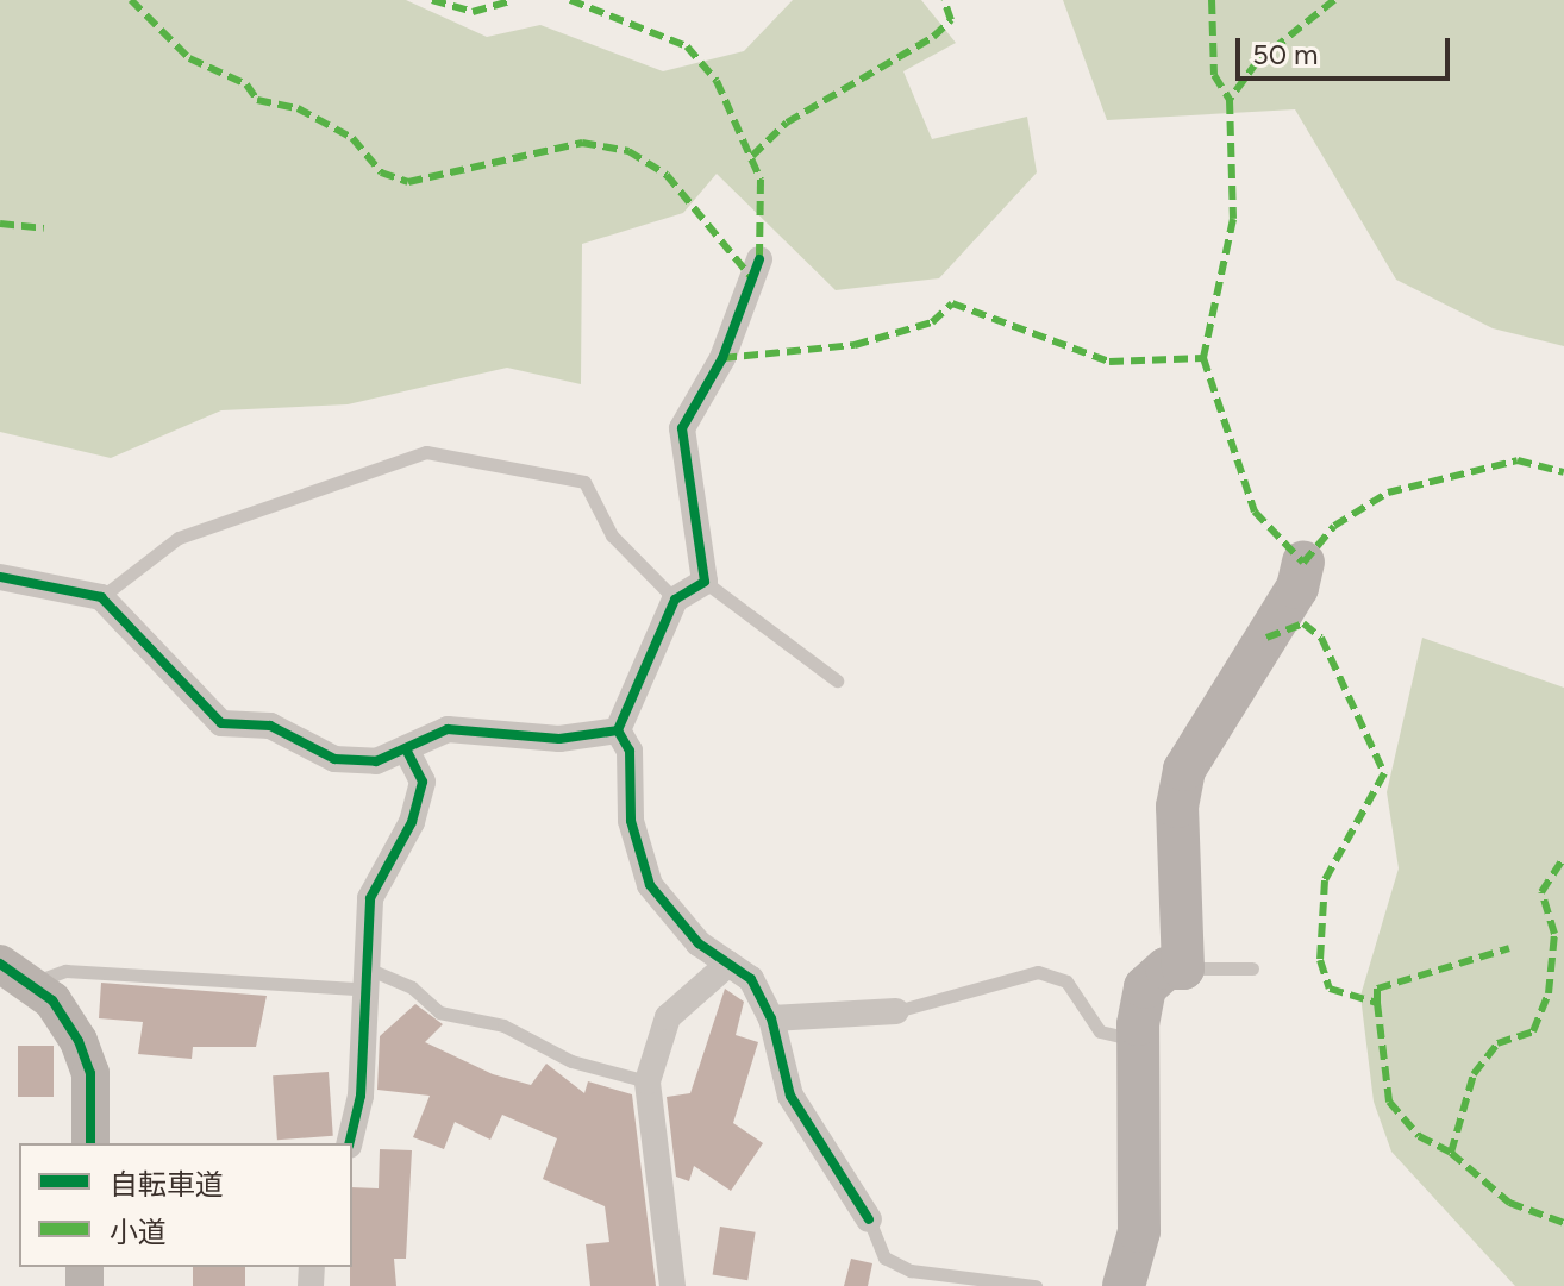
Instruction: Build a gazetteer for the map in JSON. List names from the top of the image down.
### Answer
{
  "legend": ["自転車道", "小道"],
  "scale_bar": "50 m"
}
